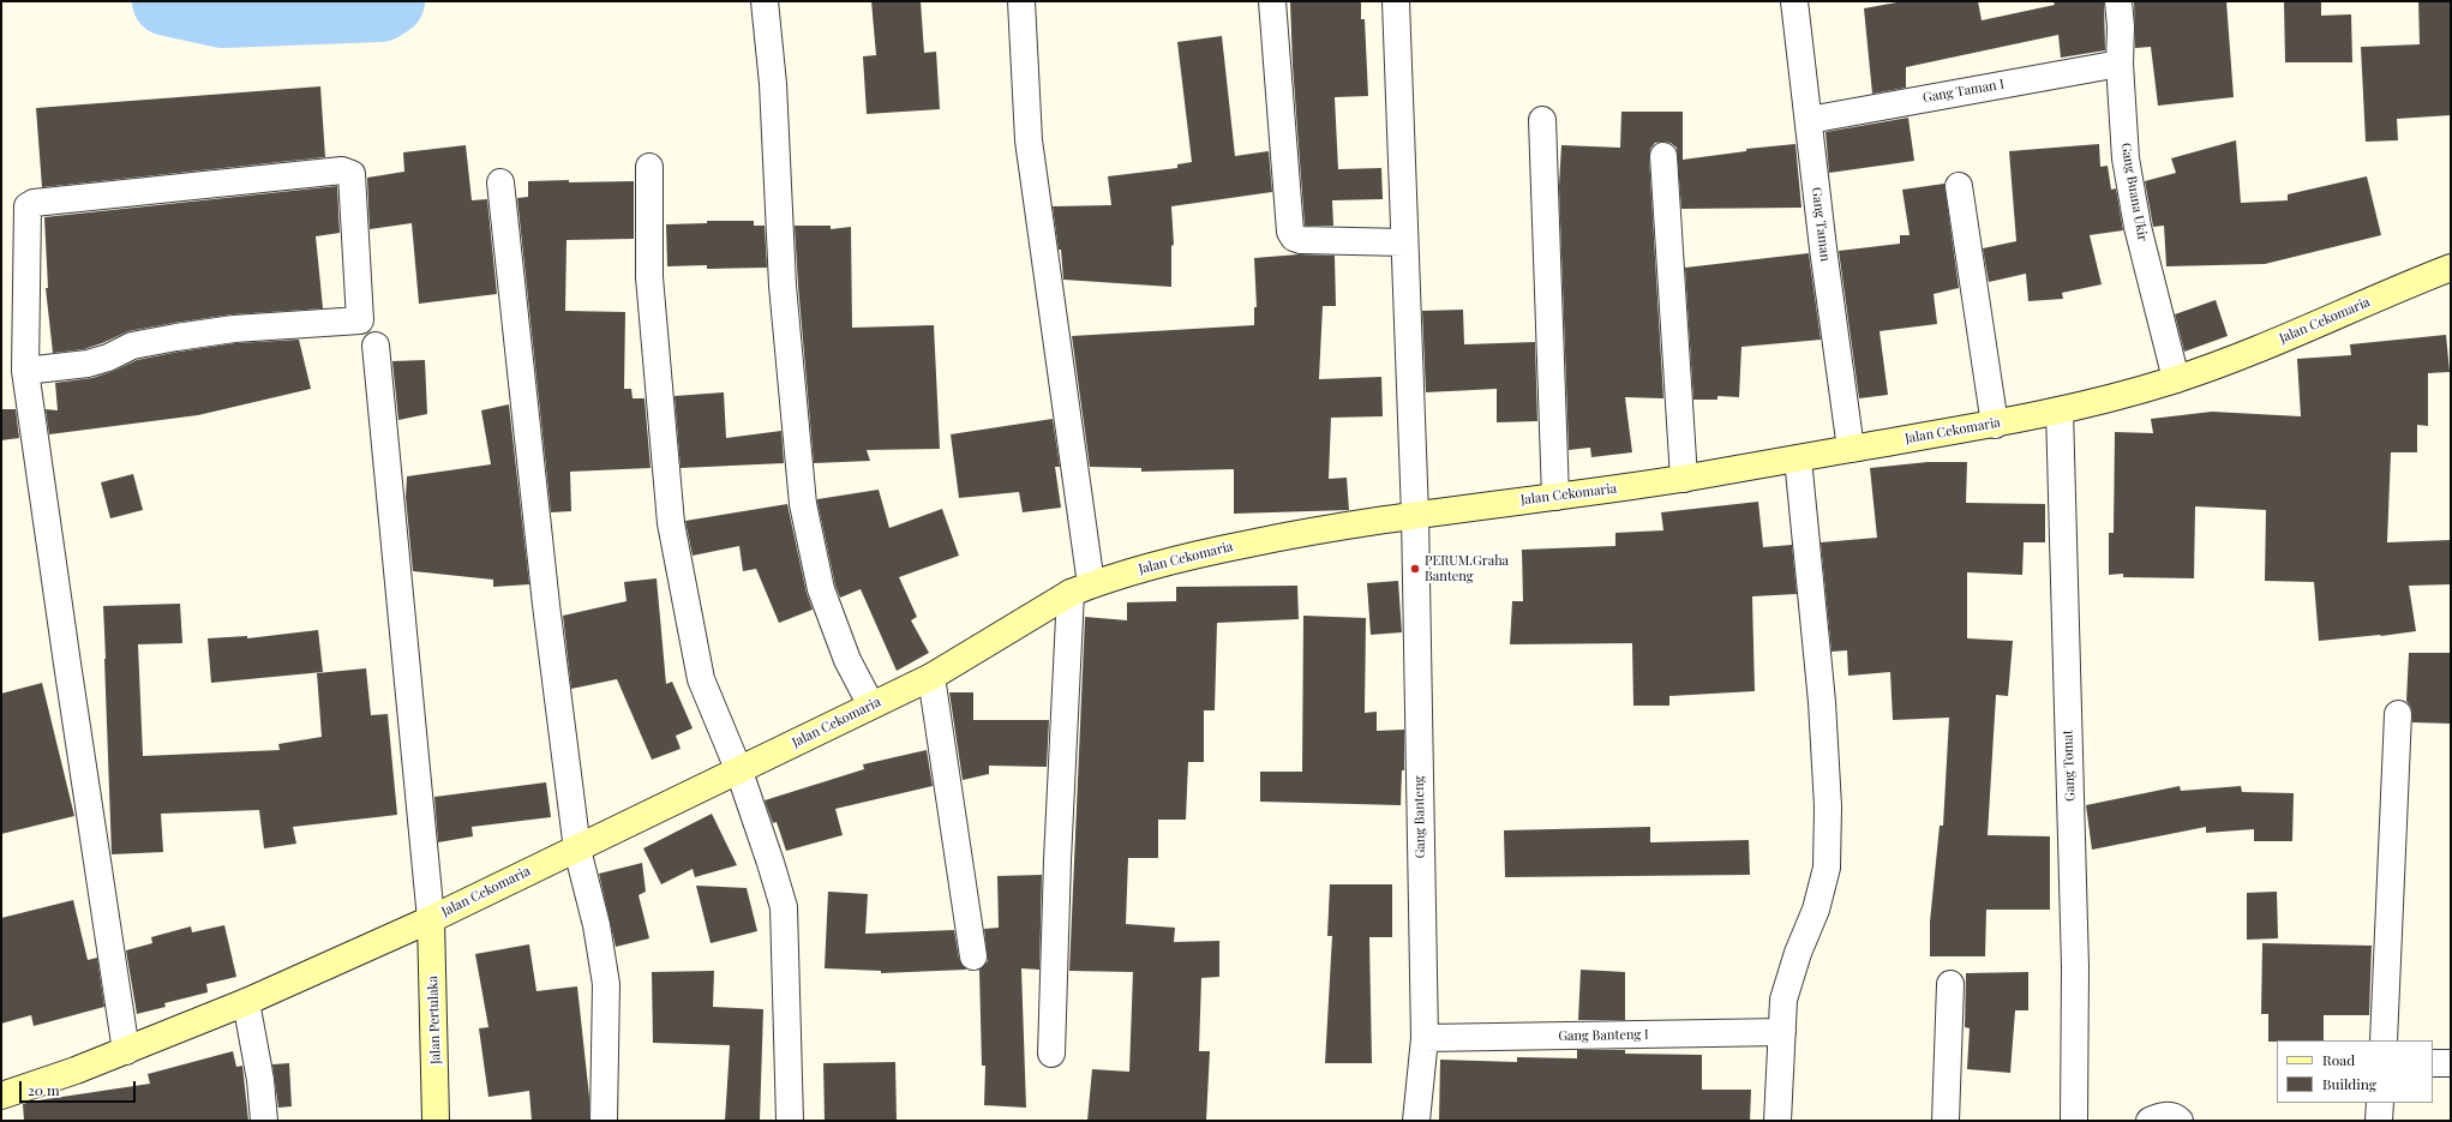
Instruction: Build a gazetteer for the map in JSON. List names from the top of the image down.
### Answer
{
  "streets": {
    "street": [
      "Gang Taman I",
      "Gang Buana Ukir",
      "Gang Taman",
      "Jalan Cekomaria",
      "Gang Tomat",
      "Gang Banteng",
      "Jalan Pertulaka",
      "Gang Banteng I"
    ]
  },
  "crossings": [
    ["Gang Taman I", "Gang Buana Ukir"],
    ["Gang Taman I", "Gang Taman"],
    ["Gang Buana Ukir", "Jalan Cekomaria"],
    ["Gang Taman", "Jalan Cekomaria"],
    ["Jalan Cekomaria", "Gang Tomat"],
    ["Jalan Cekomaria", "Gang Banteng"],
    ["Jalan Cekomaria", "Jalan Pertulaka"],
    ["Gang Banteng", "Gang Banteng I"]
  ],
  "places": ["PERUM.Graha Banteng"],
  "legend": ["Road", "Building"],
  "scale_bar": "20 m"
}
